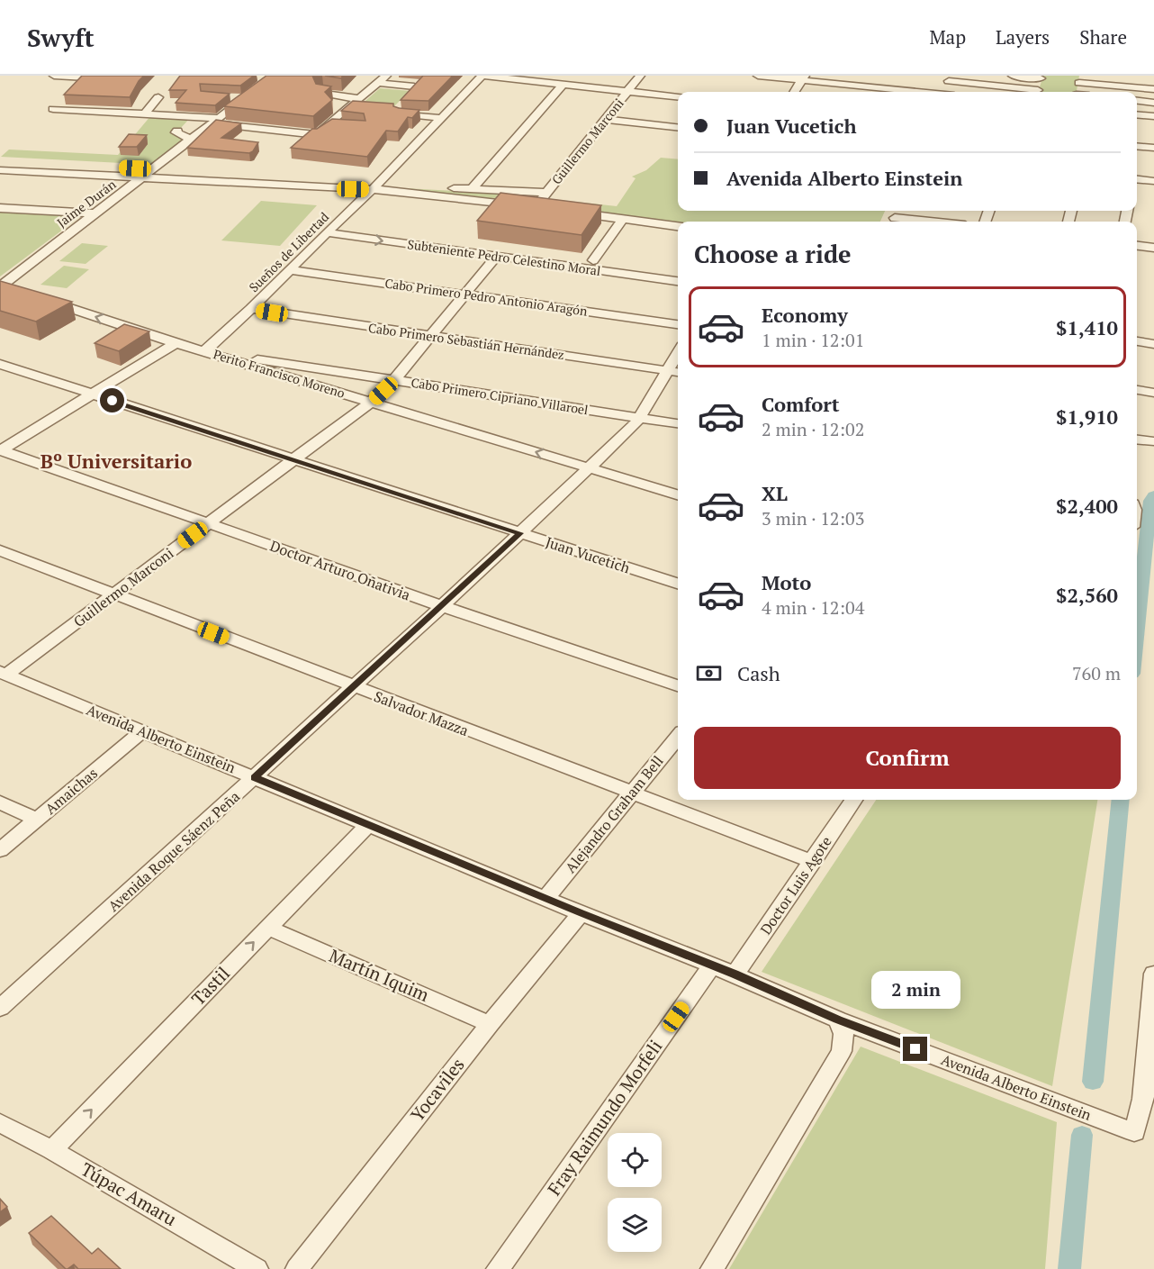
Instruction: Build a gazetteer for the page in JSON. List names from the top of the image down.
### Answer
{
  "streets": {
    "street": [
      "Guillermo Marconi",
      "Jaime Durán",
      "Sueños de Libertad",
      "Subteniente Pedro Celestino Moral",
      "Cabo Primero Pedro Antonio Aragón",
      "Cabo Primero Sebastián Hernández",
      "Perito Francisco Moreno",
      "Cabo Primero Cipriano Villaroel",
      "Juan Vucetich",
      "Doctor Arturo Oñativia",
      "Salvador Mazza",
      "Avenida Alberto Einstein",
      "Amaichas",
      "Alejandro Graham Bell",
      "Avenida Roque Sáenz Peña",
      "Doctor Luis Agote",
      "Martín Iquim",
      "Tastil",
      "Yocaviles",
      "Fray Raimundo Morfeli",
      "Túpac Amaru"
    ]
  },
  "crossings": [
    ["Guillermo Marconi", "Sueños de Libertad"],
    ["Guillermo Marconi", "Subteniente Pedro Celestino Moral"],
    ["Guillermo Marconi", "Cabo Primero Pedro Antonio Aragón"],
    ["Guillermo Marconi", "Cabo Primero Sebastián Hernández"],
    ["Guillermo Marconi", "Perito Francisco Moreno"],
    ["Guillermo Marconi", "Cabo Primero Cipriano Villaroel"],
    ["Guillermo Marconi", "Juan Vucetich"],
    ["Guillermo Marconi", "Doctor Arturo Oñativia"],
    ["Guillermo Marconi", "Salvador Mazza"],
    ["Guillermo Marconi", "Avenida Alberto Einstein"],
    ["Sueños de Libertad", "Subteniente Pedro Celestino Moral"],
    ["Sueños de Libertad", "Cabo Primero Pedro Antonio Aragón"],
    ["Sueños de Libertad", "Cabo Primero Sebastián Hernández"],
    ["Sueños de Libertad", "Perito Francisco Moreno"],
    ["Cabo Primero Sebastián Hernández", "Avenida Roque Sáenz Peña"],
    ["Perito Francisco Moreno", "Cabo Primero Cipriano Villaroel"],
    ["Perito Francisco Moreno", "Avenida Roque Sáenz Peña"],
    ["Cabo Primero Cipriano Villaroel", "Avenida Roque Sáenz Peña"],
    ["Juan Vucetich", "Avenida Roque Sáenz Peña"],
    ["Doctor Arturo Oñativia", "Avenida Roque Sáenz Peña"],
    ["Salvador Mazza", "Alejandro Graham Bell"],
    ["Salvador Mazza", "Avenida Roque Sáenz Peña"],
    ["Salvador Mazza", "Doctor Luis Agote"],
    ["Avenida Alberto Einstein", "Amaichas"],
    ["Avenida Alberto Einstein", "Alejandro Graham Bell"],
    ["Avenida Alberto Einstein", "Avenida Roque Sáenz Peña"],
    ["Avenida Alberto Einstein", "Doctor Luis Agote"],
    ["Avenida Alberto Einstein", "Tastil"],
    ["Avenida Alberto Einstein", "Yocaviles"],
    ["Avenida Alberto Einstein", "Fray Raimundo Morfeli"],
    ["Martín Iquim", "Tastil"],
    ["Martín Iquim", "Yocaviles"],
    ["Tastil", "Túpac Amaru"]
  ],
  "one_way": ["Tastil"],
  "districts": ["Bº Universitario"],
  "page": {
    "header": "Swyft",
    "nav": ["Map", "Layers", "Share"],
    "banner": ["Juan Vucetich", "Avenida Alberto Einstein"],
    "heading": "Choose a ride",
    "list": [
      {
        "name": "Economy",
        "note": "1 min · 12:01",
        "value": "$1,410"
      },
      {
        "name": "Comfort",
        "note": "2 min · 12:02",
        "value": "$1,910"
      },
      {
        "name": "XL",
        "note": "3 min · 12:03",
        "value": "$2,400"
      },
      {
        "name": "Moto",
        "note": "4 min · 12:04",
        "value": "$2,560"
      }
    ],
    "pay": ["Cash", "760 m"],
    "buttons": "Confirm",
    "bubble": "2 min"
  }
}
